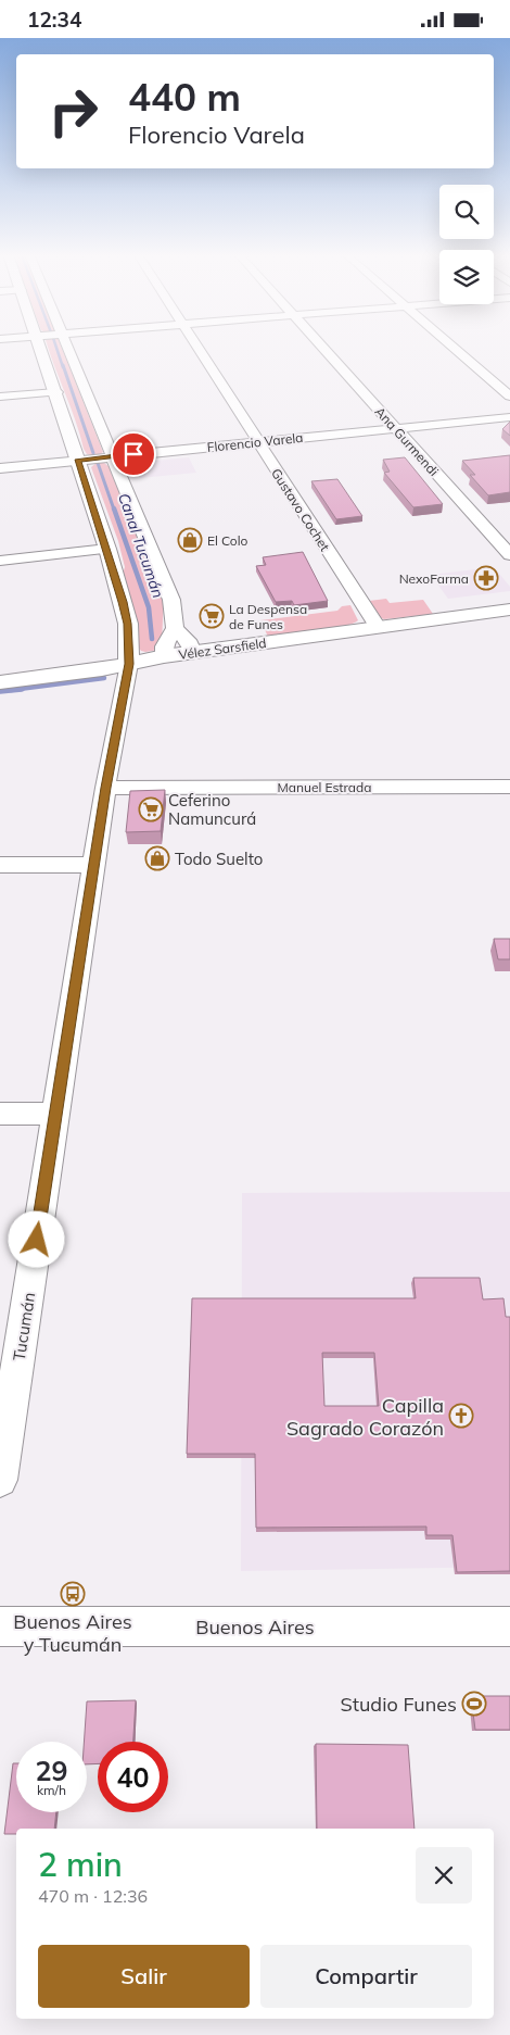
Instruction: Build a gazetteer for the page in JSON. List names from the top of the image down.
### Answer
{
  "streets": {
    "main road": ["Vélez Sarsfield", "Tucumán"],
    "street": [
      "Ana Gurmendi",
      "Florencio Varela",
      "Gustavo Cochet",
      "Manuel Estrada",
      "Buenos Aires"
    ]
  },
  "crossings": [
    ["Ana Gurmendi", "Florencio Varela"],
    ["Florencio Varela", "Gustavo Cochet"],
    ["Florencio Varela", "Tucumán"],
    ["Gustavo Cochet", "Vélez Sarsfield"],
    ["Vélez Sarsfield", "Tucumán"],
    ["Manuel Estrada", "Tucumán"]
  ],
  "water": ["Canal Tucumán"],
  "places": {
    "shop": ["El Colo", "Todo Suelto"],
    "pharmacy": ["NexoFarma"],
    "supermarket": ["La Despensa de Funes", "Ceferino Namuncurá"],
    "church": ["Capilla Sagrado Corazón"],
    "bus stop": ["Buenos Aires y Tucumán"],
    "sports": ["Studio Funes"]
  },
  "page": {
    "status": "12:34",
    "turn": ["440 m", "Florencio Varela"],
    "speed": "29 km/h",
    "limit": "40",
    "heading": ["2 min", "470 m · 12:36"],
    "buttons": ["Salir", "Compartir"]
  }
}
